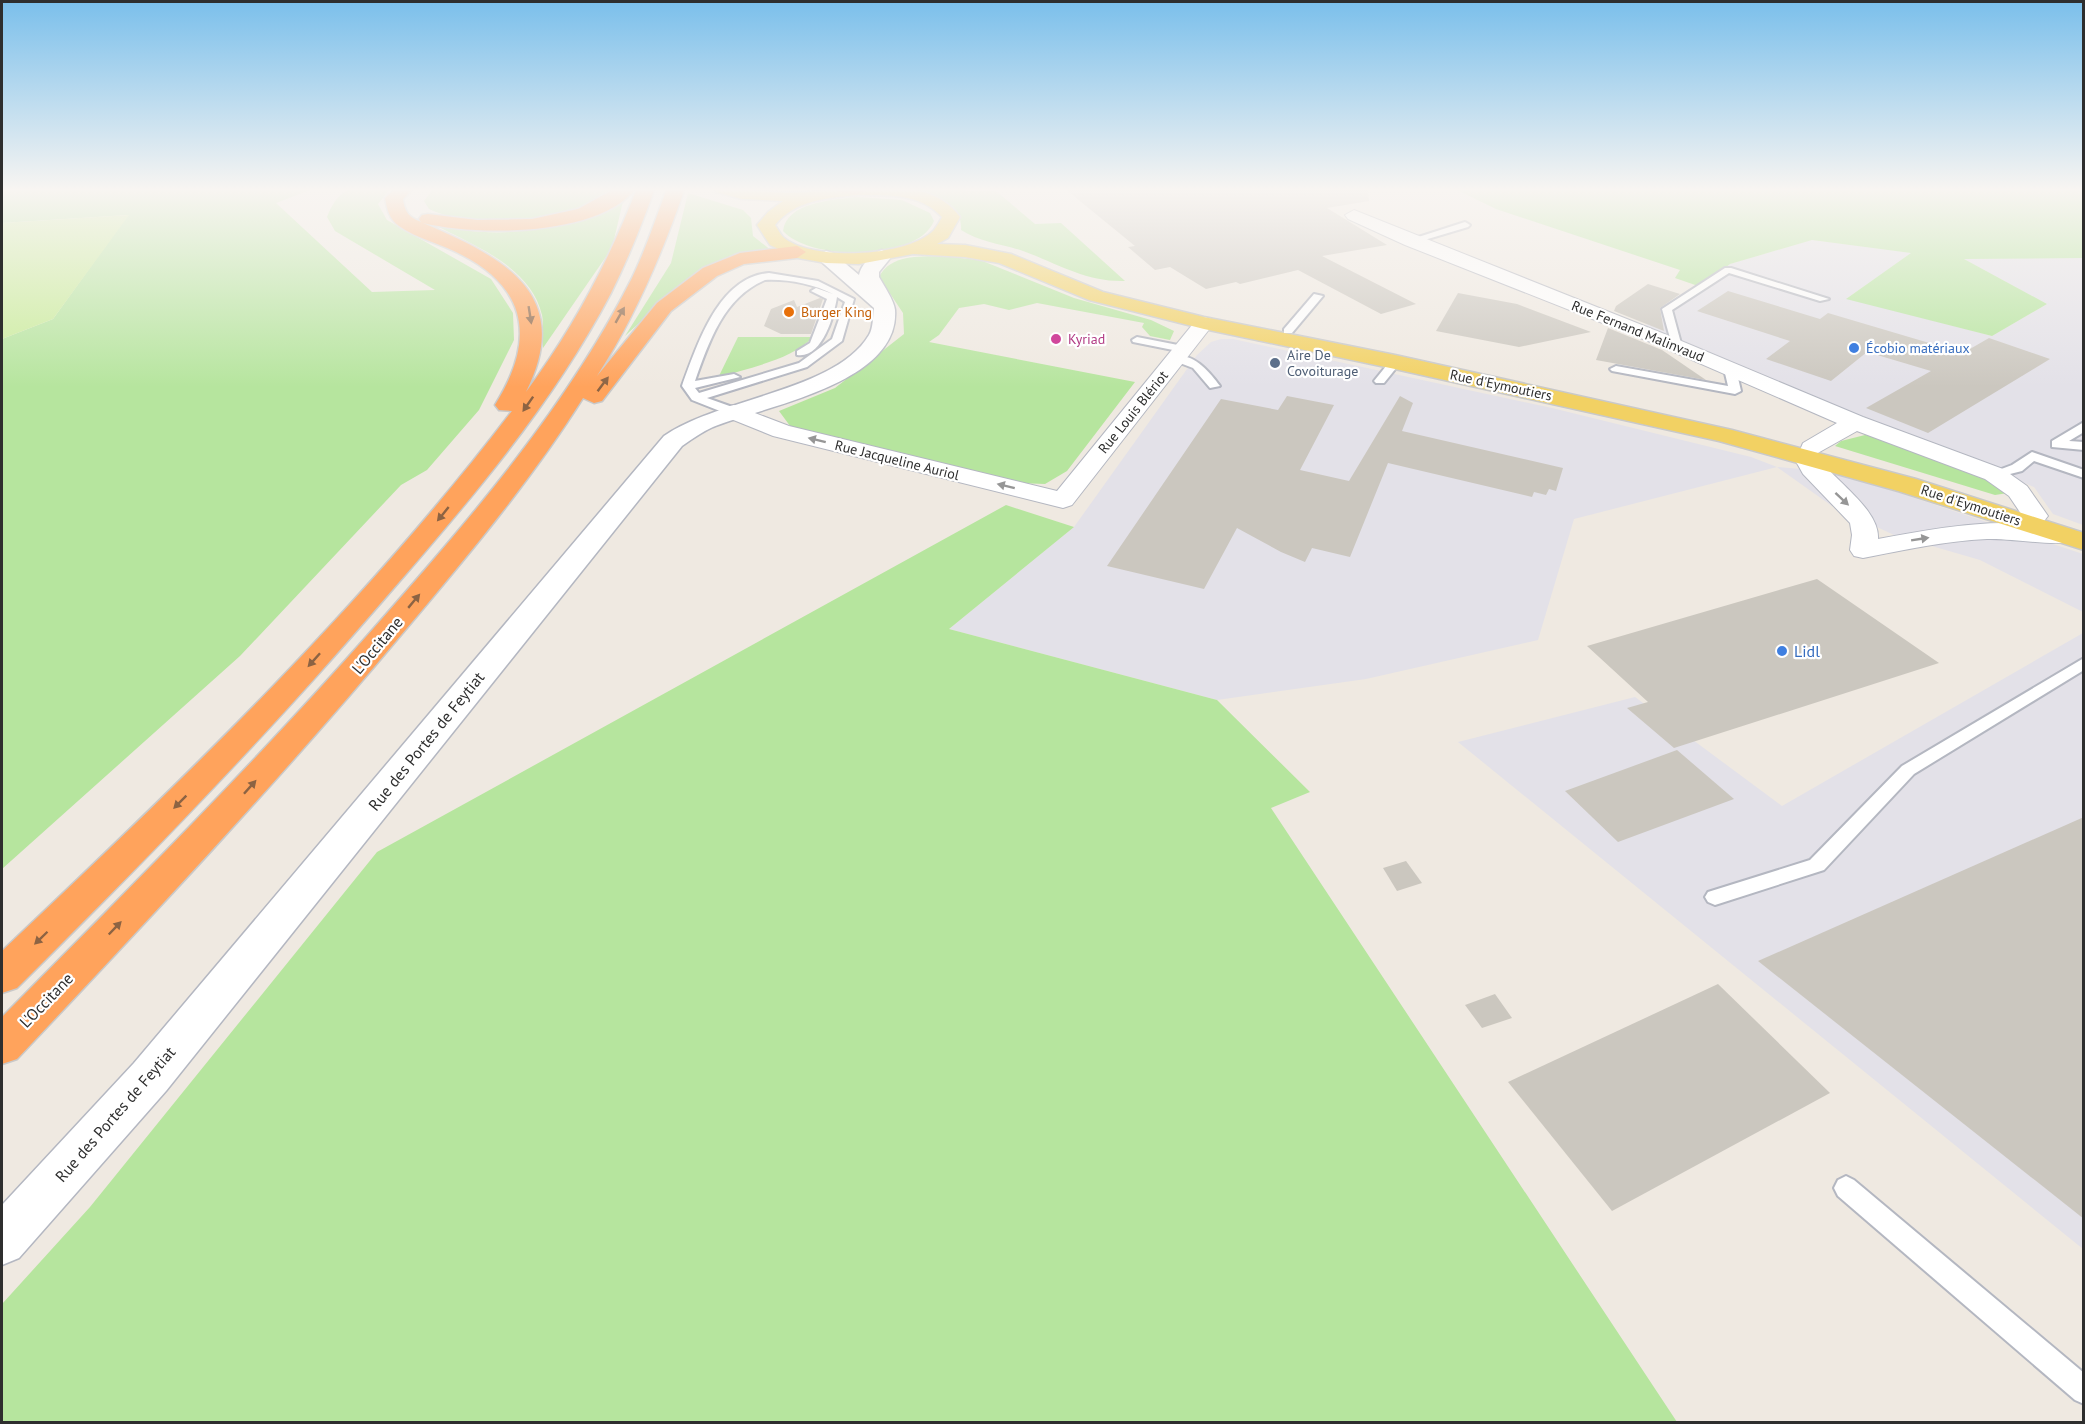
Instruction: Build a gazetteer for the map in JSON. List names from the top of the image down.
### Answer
{
  "streets": {
    "highway": ["L'Occitane"],
    "main road": ["Rue d'Eymoutiers"],
    "street": [
      "Rue Fernand Malinvaud",
      "Rue Louis Blériot",
      "Rue Jacqueline Auriol",
      "Rue des Portes de Feytiat"
    ]
  },
  "crossings": [
    ["Rue d'Eymoutiers", "Rue Louis Blériot"],
    ["Rue Louis Blériot", "Rue Jacqueline Auriol"],
    ["Rue Jacqueline Auriol", "Rue des Portes de Feytiat"]
  ],
  "one_way": ["Rue Jacqueline Auriol"],
  "places": [
    "Burger King",
    "Kyriad",
    "Écobio matériaux",
    "Aire De Covoiturage",
    "Lidl"
  ]
}
